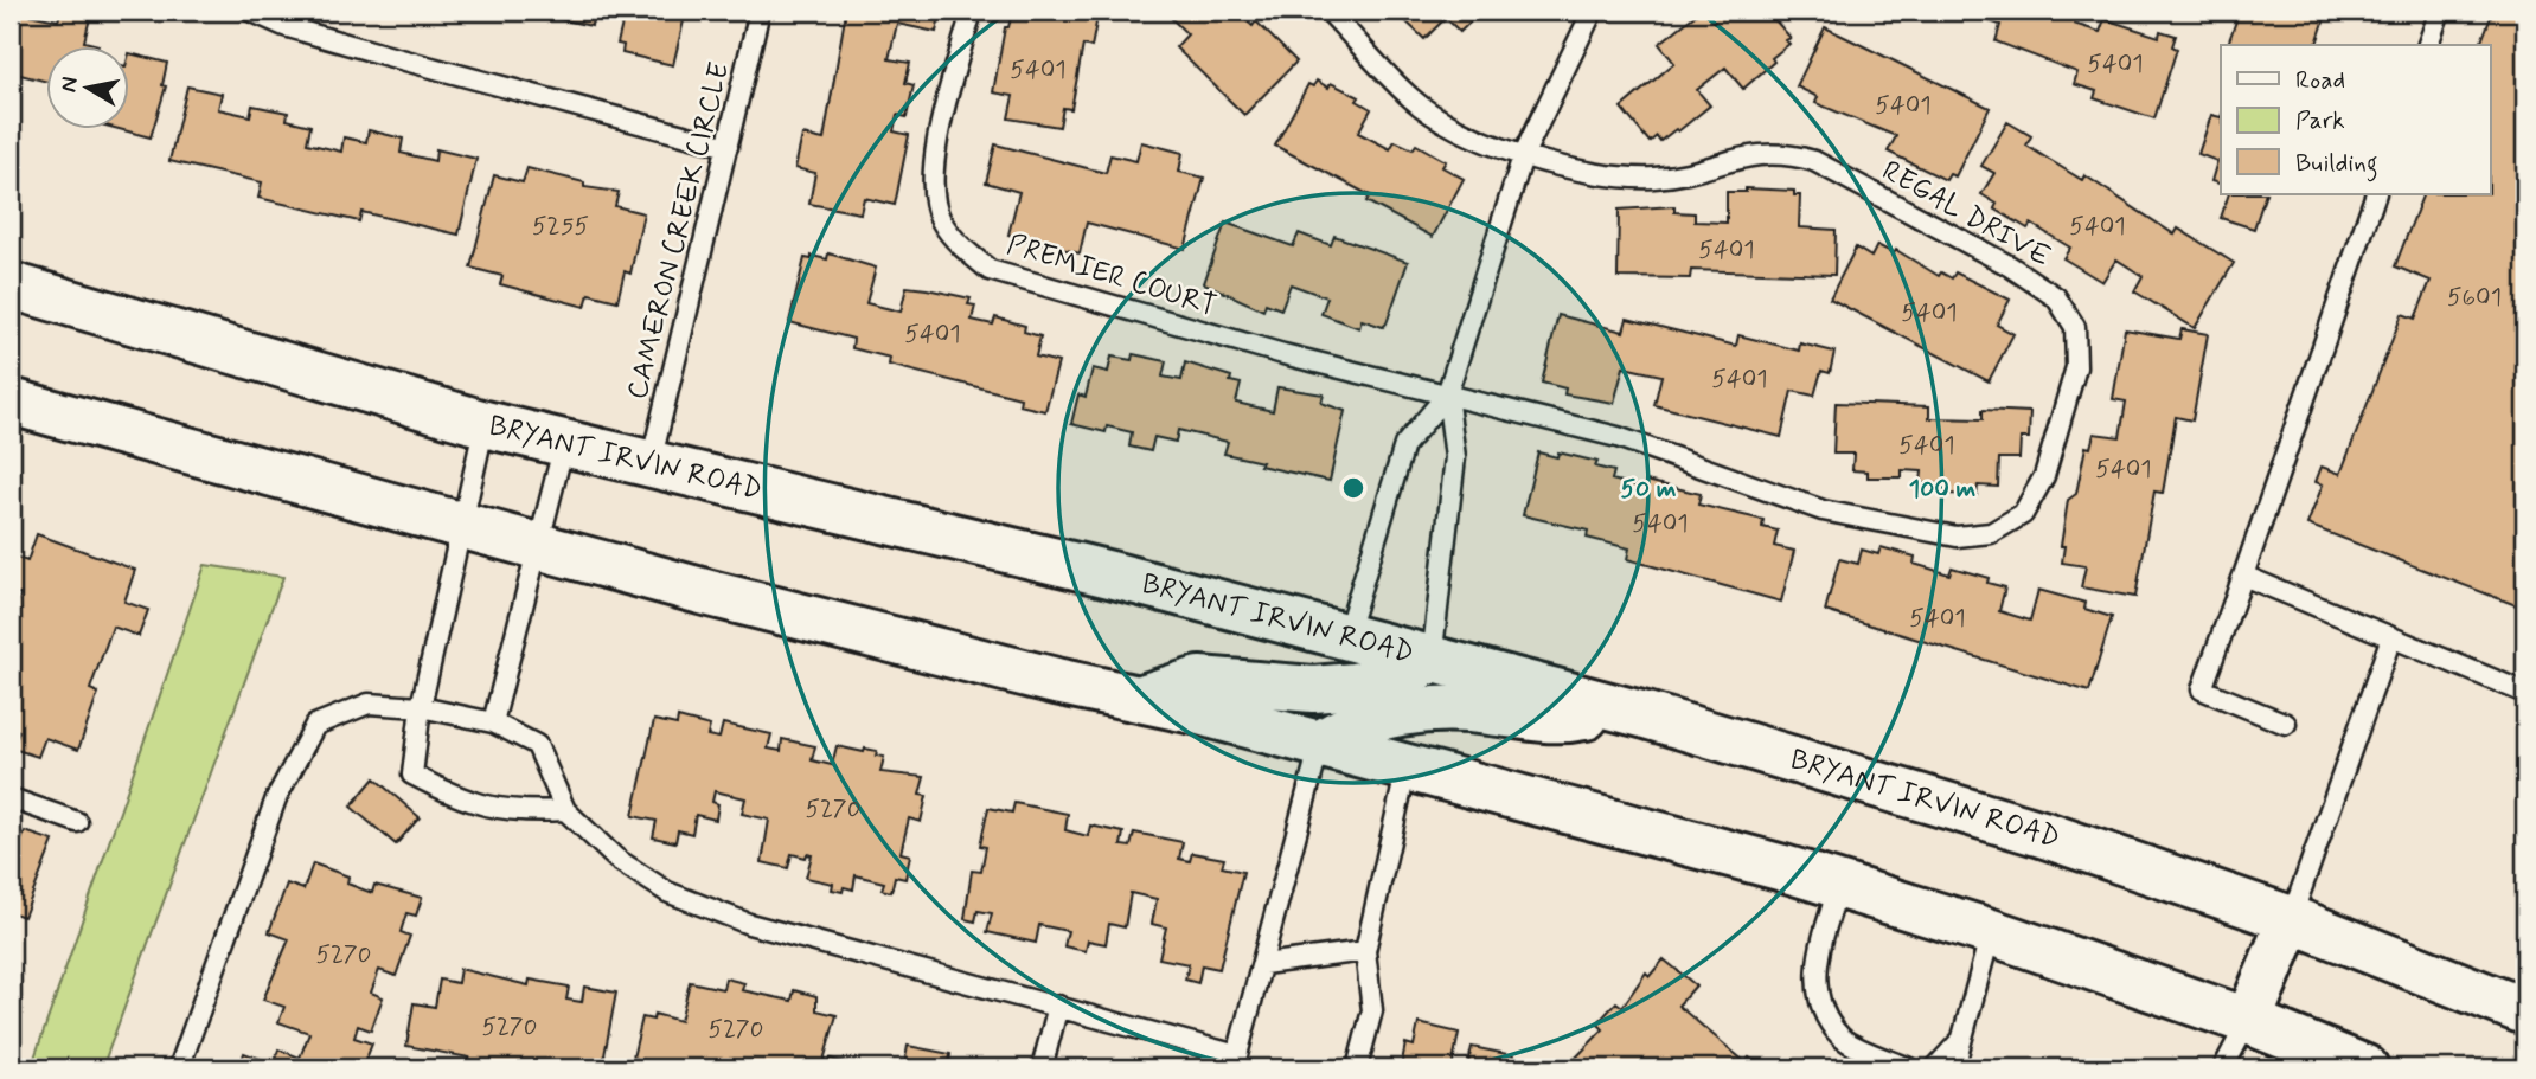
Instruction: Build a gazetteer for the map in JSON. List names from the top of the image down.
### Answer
{
  "streets": {
    "main road": ["BRYANT IRVIN ROAD"],
    "lane": ["REGAL DRIVE", "CAMERON CREEK CIRCLE", "PREMIER COURT"]
  },
  "crossings": [
    ["REGAL DRIVE", "PREMIER COURT"],
    ["CAMERON CREEK CIRCLE", "BRYANT IRVIN ROAD"]
  ],
  "house_numbers": [
    "5401",
    "5401",
    "5401",
    "5255",
    "5401",
    "5401",
    "5601",
    "5401",
    "5401",
    "5401",
    "5401",
    "5401",
    "5401",
    "5401",
    "5270",
    "5270",
    "5270",
    "5270"
  ],
  "legend": ["Road", "Park", "Building"],
  "north": "left",
  "rings": ["50 m", "100 m"]
}
